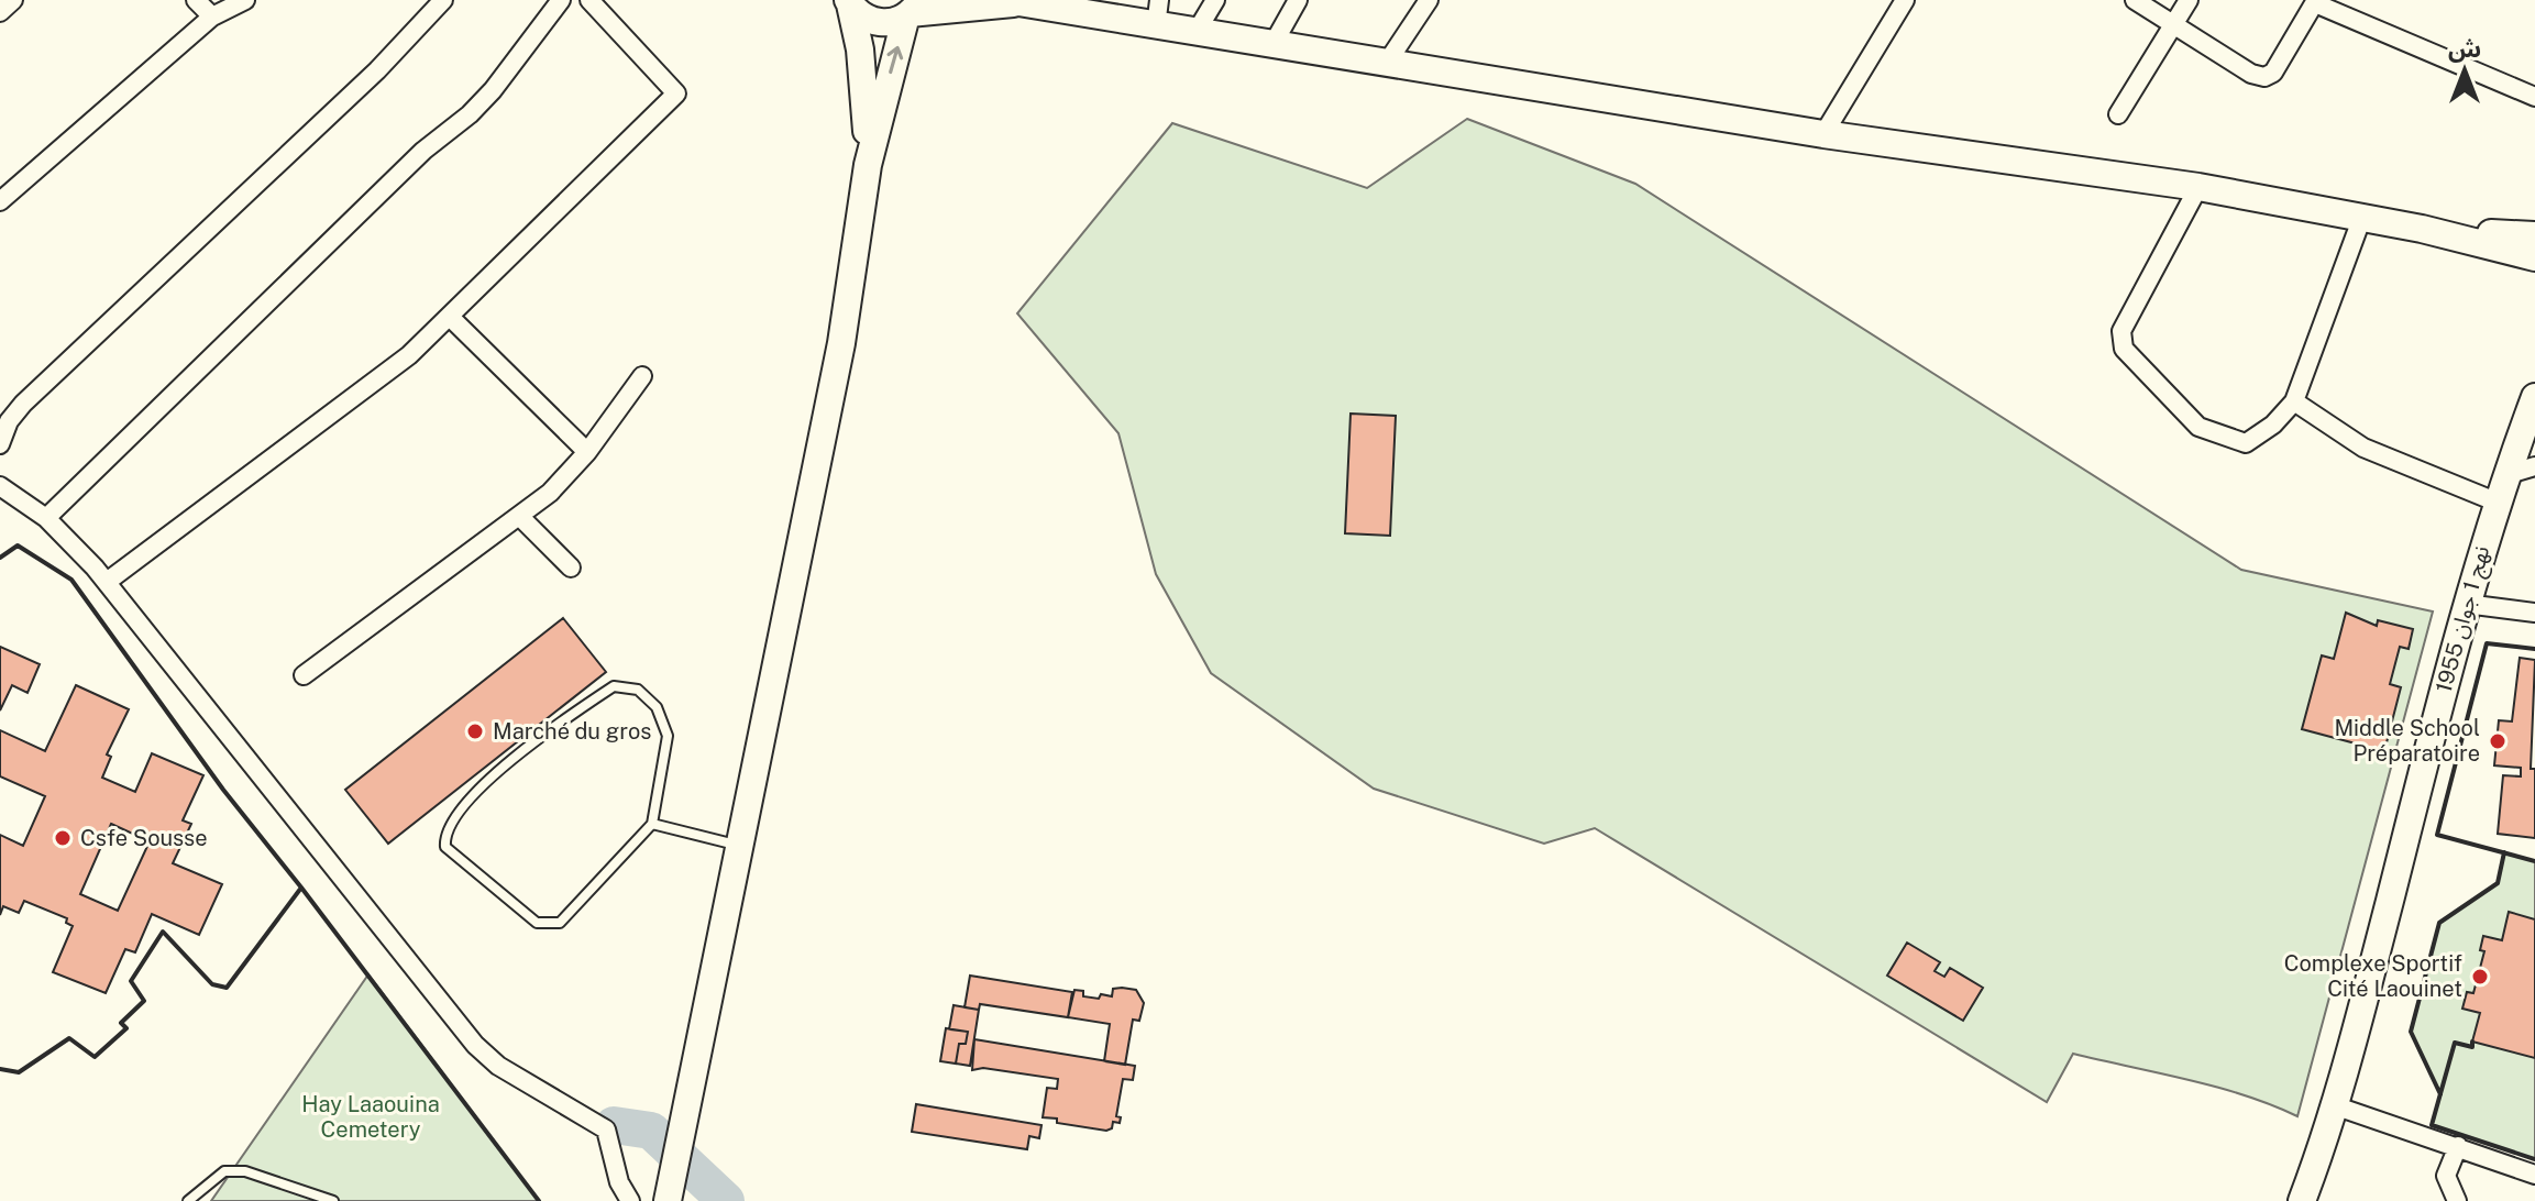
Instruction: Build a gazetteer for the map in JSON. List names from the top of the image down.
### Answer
{
  "streets": {
    "main road": ["نهج 1 جوان 1955"]
  },
  "parks": ["Hay Laaouina Cemetery"],
  "places": [
    "Marché du gros",
    "Middle School Préparatoire",
    "Csfe Sousse",
    "Complexe Sportif Cité Laouinet"
  ],
  "north": "top"
}
